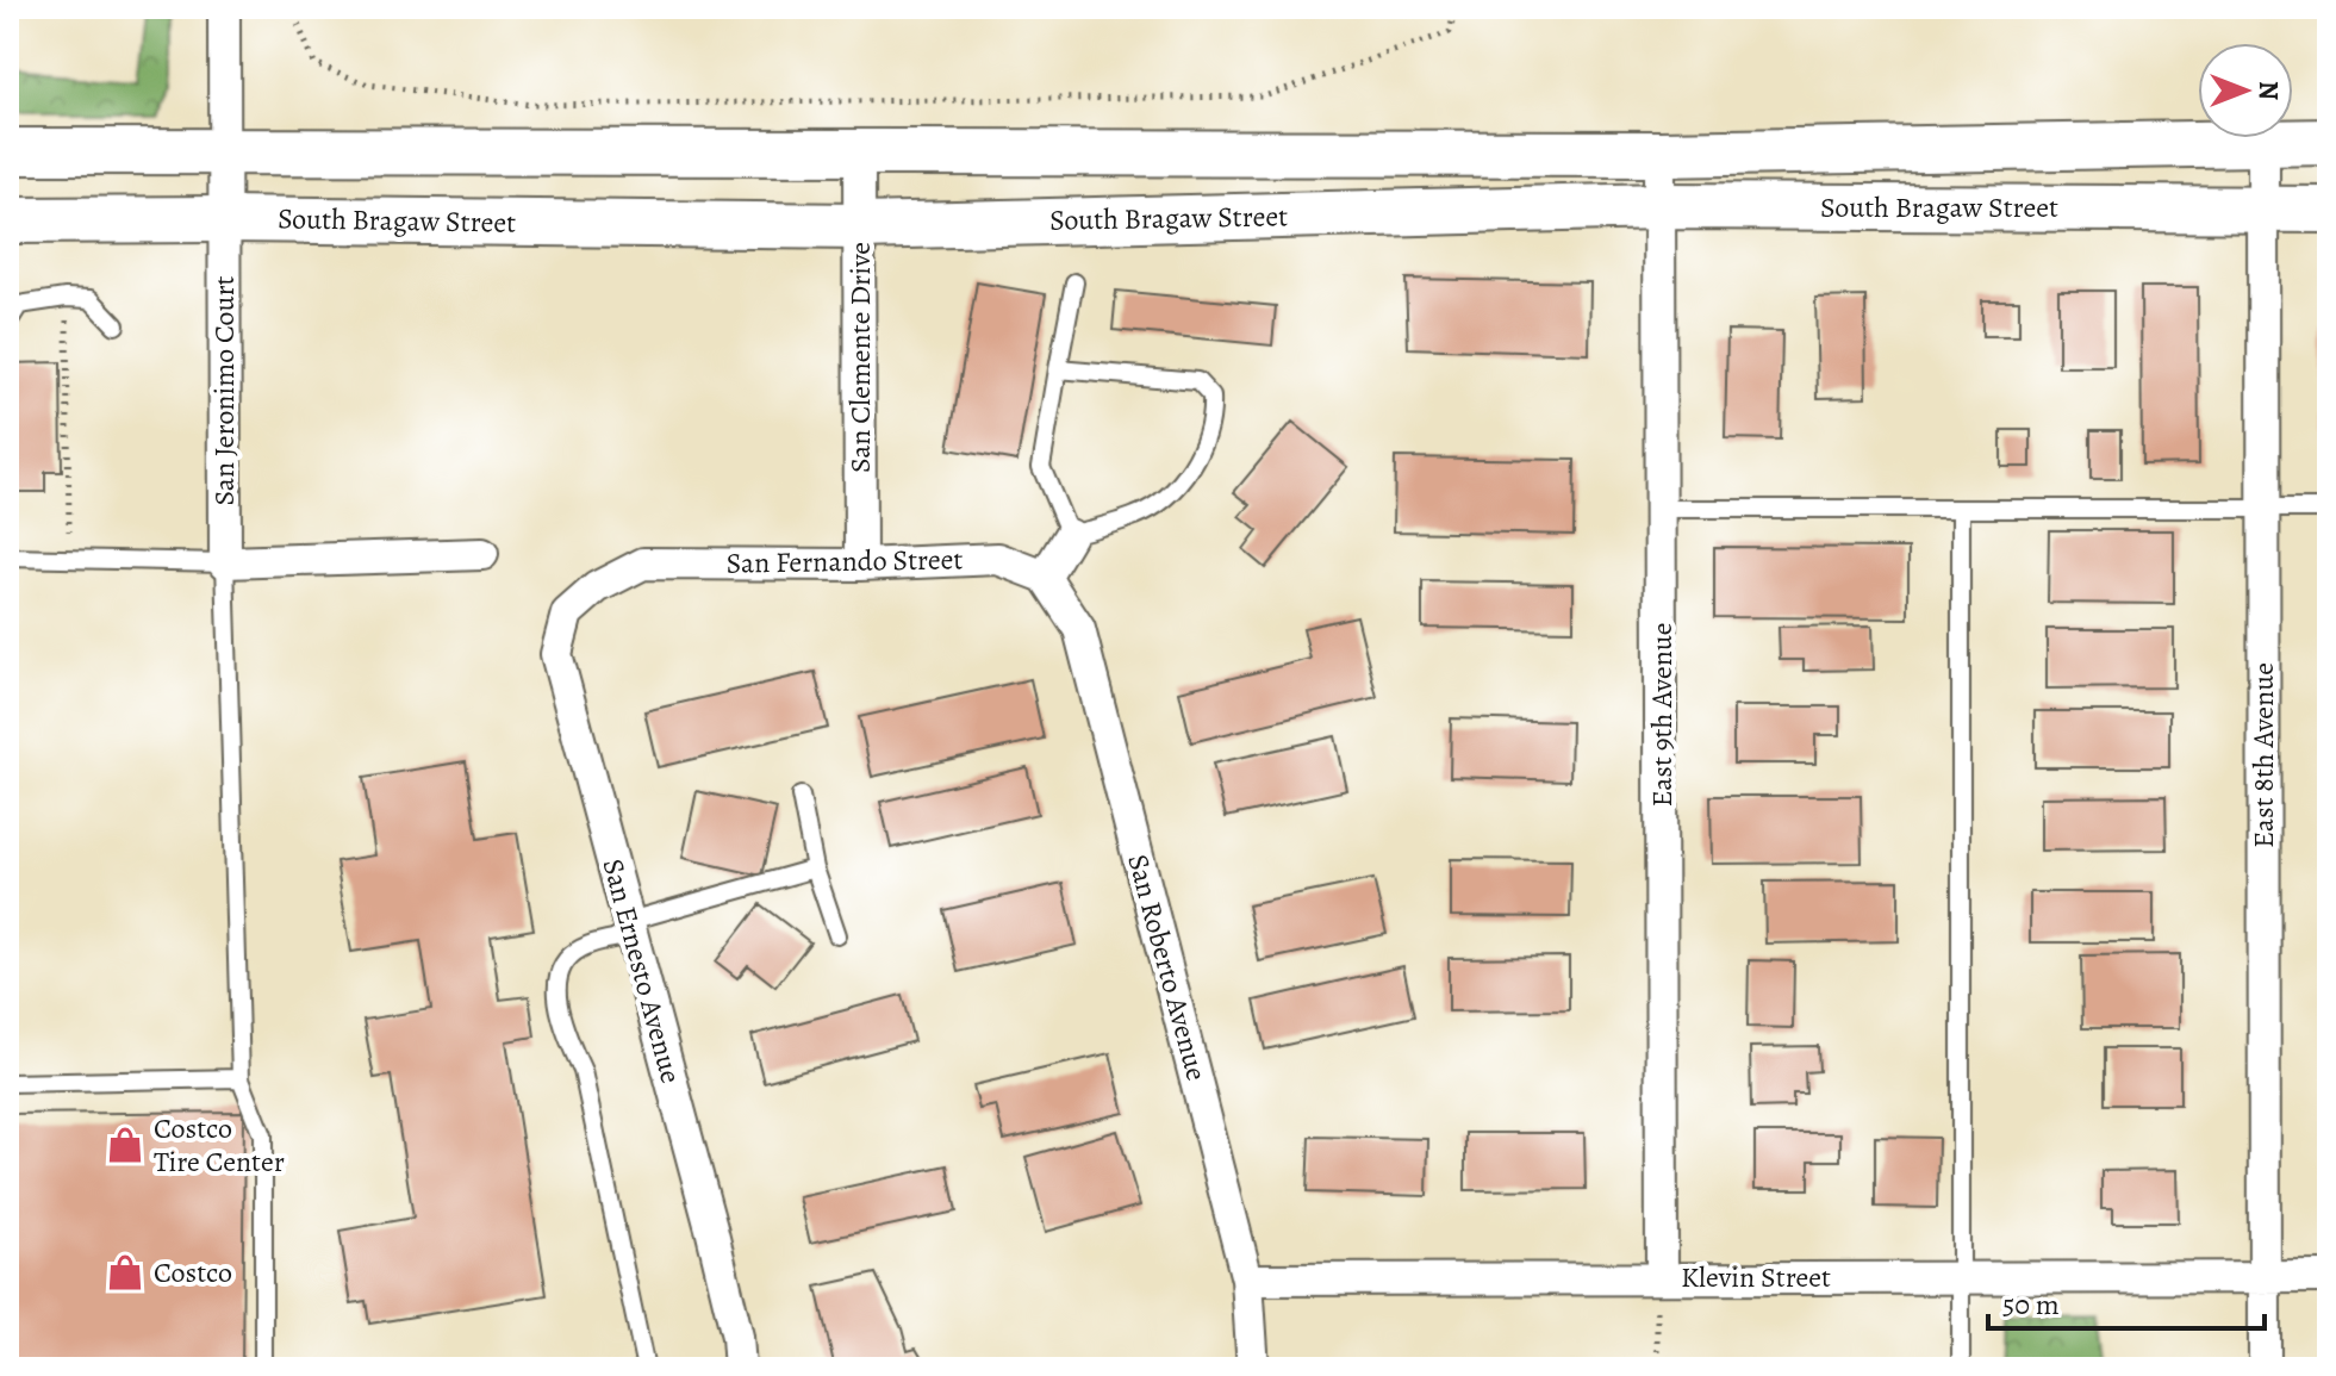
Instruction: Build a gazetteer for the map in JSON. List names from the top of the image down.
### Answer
{
  "streets": {
    "main road": ["South Bragaw Street"],
    "street": [
      "San Clemente Drive",
      "San Jeronimo Court",
      "San Fernando Street",
      "East 9th Avenue",
      "East 8th Avenue",
      "San Roberto Avenue",
      "San Ernesto Avenue",
      "Klevin Street"
    ]
  },
  "crossings": [
    ["South Bragaw Street", "San Clemente Drive"],
    ["South Bragaw Street", "San Jeronimo Court"],
    ["South Bragaw Street", "East 9th Avenue"],
    ["South Bragaw Street", "East 8th Avenue"],
    ["San Clemente Drive", "San Fernando Street"],
    ["San Fernando Street", "San Roberto Avenue"],
    ["San Fernando Street", "San Ernesto Avenue"],
    ["East 9th Avenue", "Klevin Street"],
    ["East 8th Avenue", "Klevin Street"],
    ["San Roberto Avenue", "Klevin Street"]
  ],
  "places": {
    "shop": ["Costco Tire Center", "Costco"]
  },
  "scale_bar": "50 m",
  "north": "right"
}
